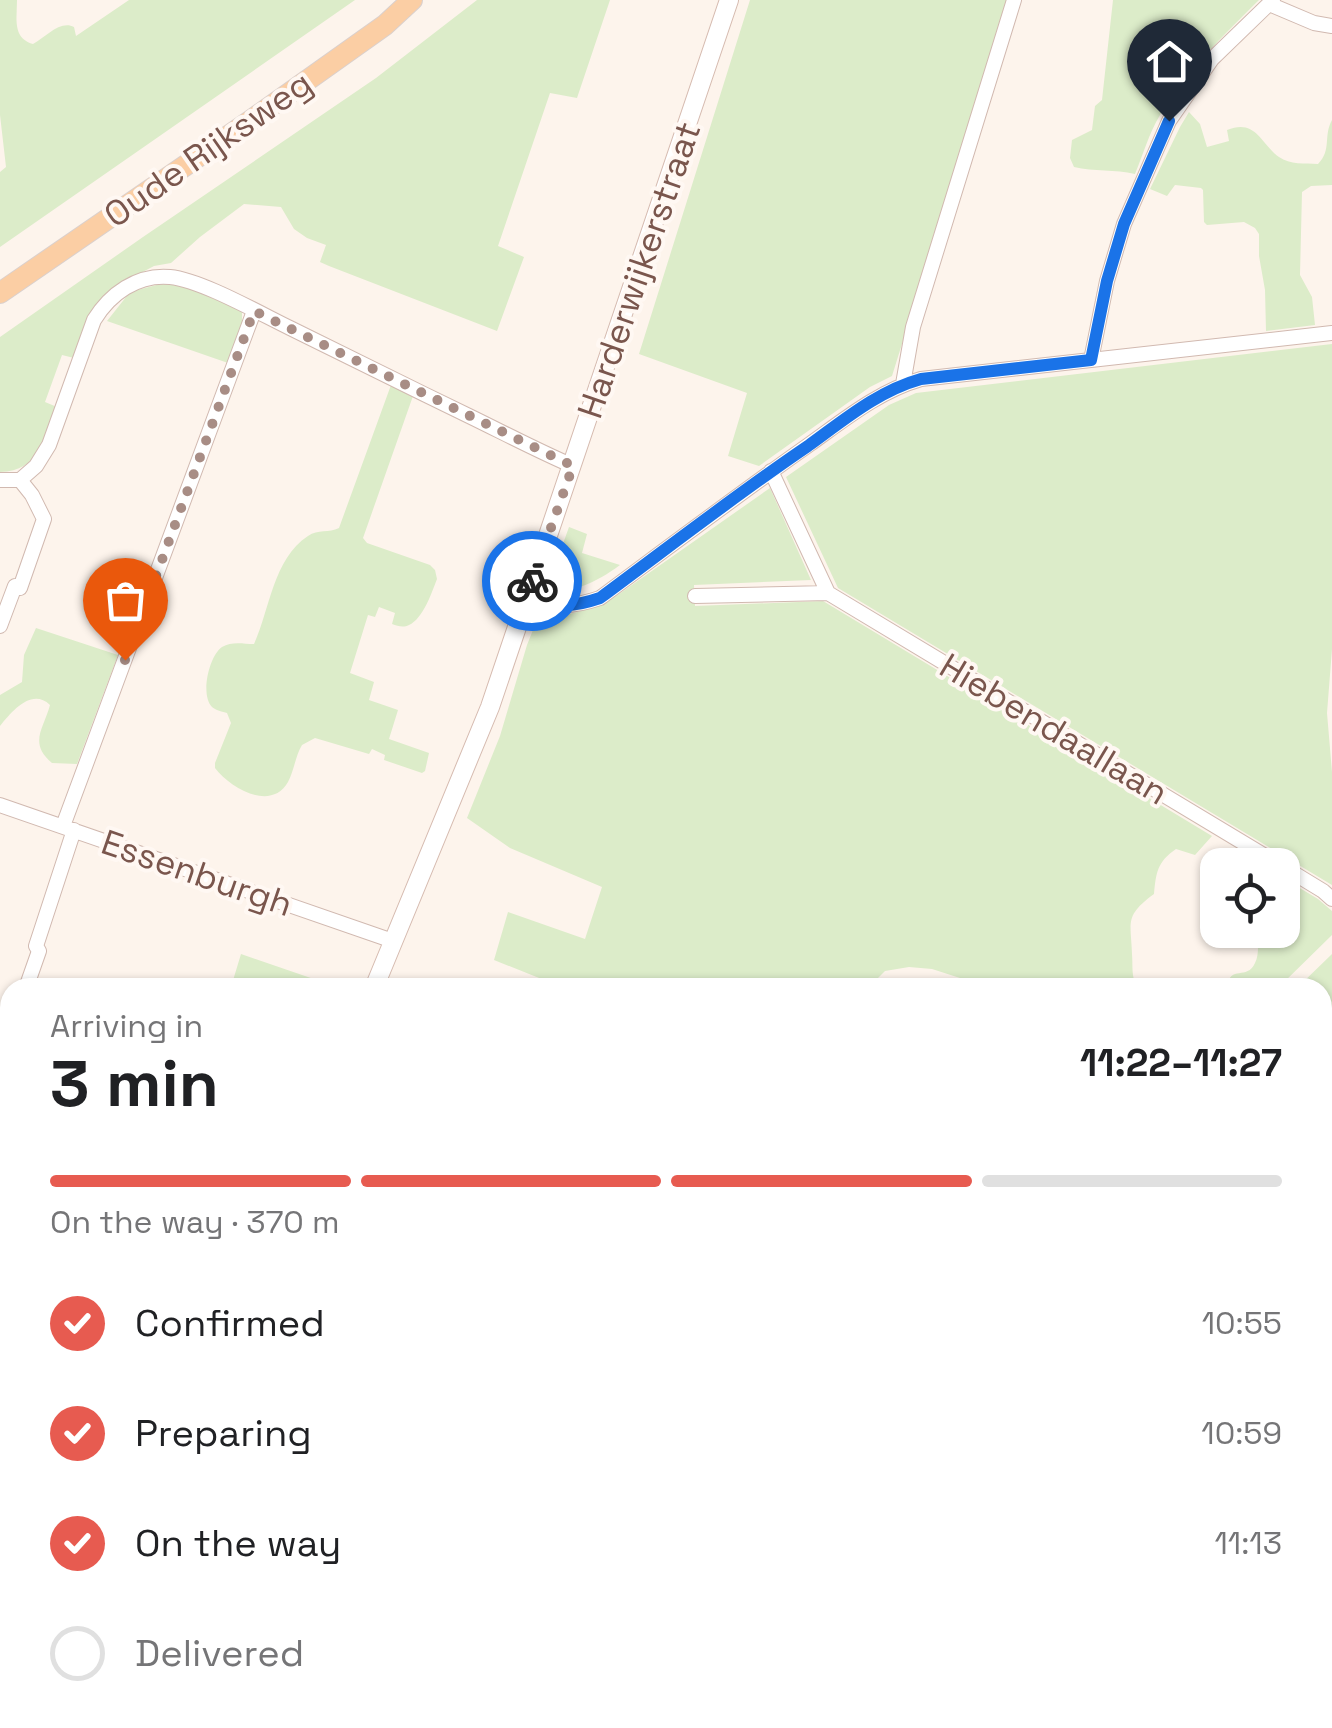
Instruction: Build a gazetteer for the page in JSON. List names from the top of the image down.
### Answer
{
  "streets": {
    "main road": ["Oude Rijksweg", "Harderwijkerstraat"],
    "street": ["Hiebendaallaan", "Essenburgh"]
  },
  "crossings": [
    ["Harderwijkerstraat", "Essenburgh"]
  ],
  "page": {
    "heading": ["3 min", "Arriving in", "11:22–11:27"],
    "bar": "On the way · 370 m",
    "list": [
      ["Confirmed", "10:55"],
      ["Preparing", "10:59"],
      ["On the way", "11:13"],
      "Delivered"
    ]
  }
}
